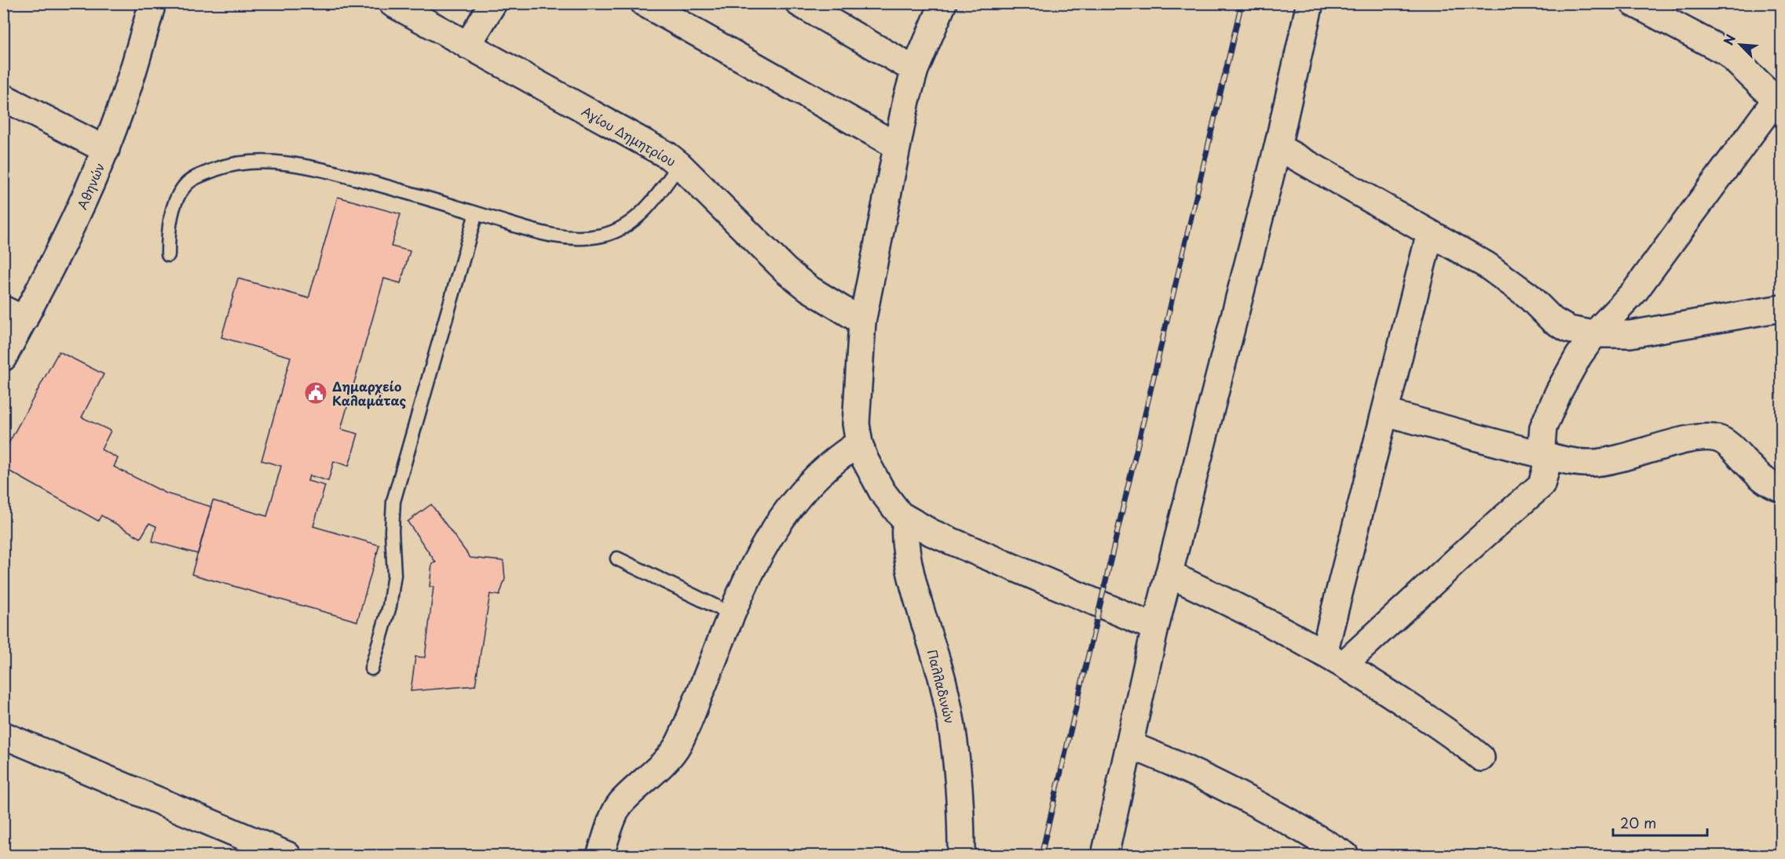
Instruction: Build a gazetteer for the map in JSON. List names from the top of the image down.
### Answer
{
  "streets": {
    "street": ["Αγίου Δημητρίου", "Αθηνών", "Παλλαδινών"]
  },
  "places": {
    "public building": ["Δημαρχείο Καλαμάτας"]
  },
  "scale_bar": "20 m",
  "north": "top left"
}
